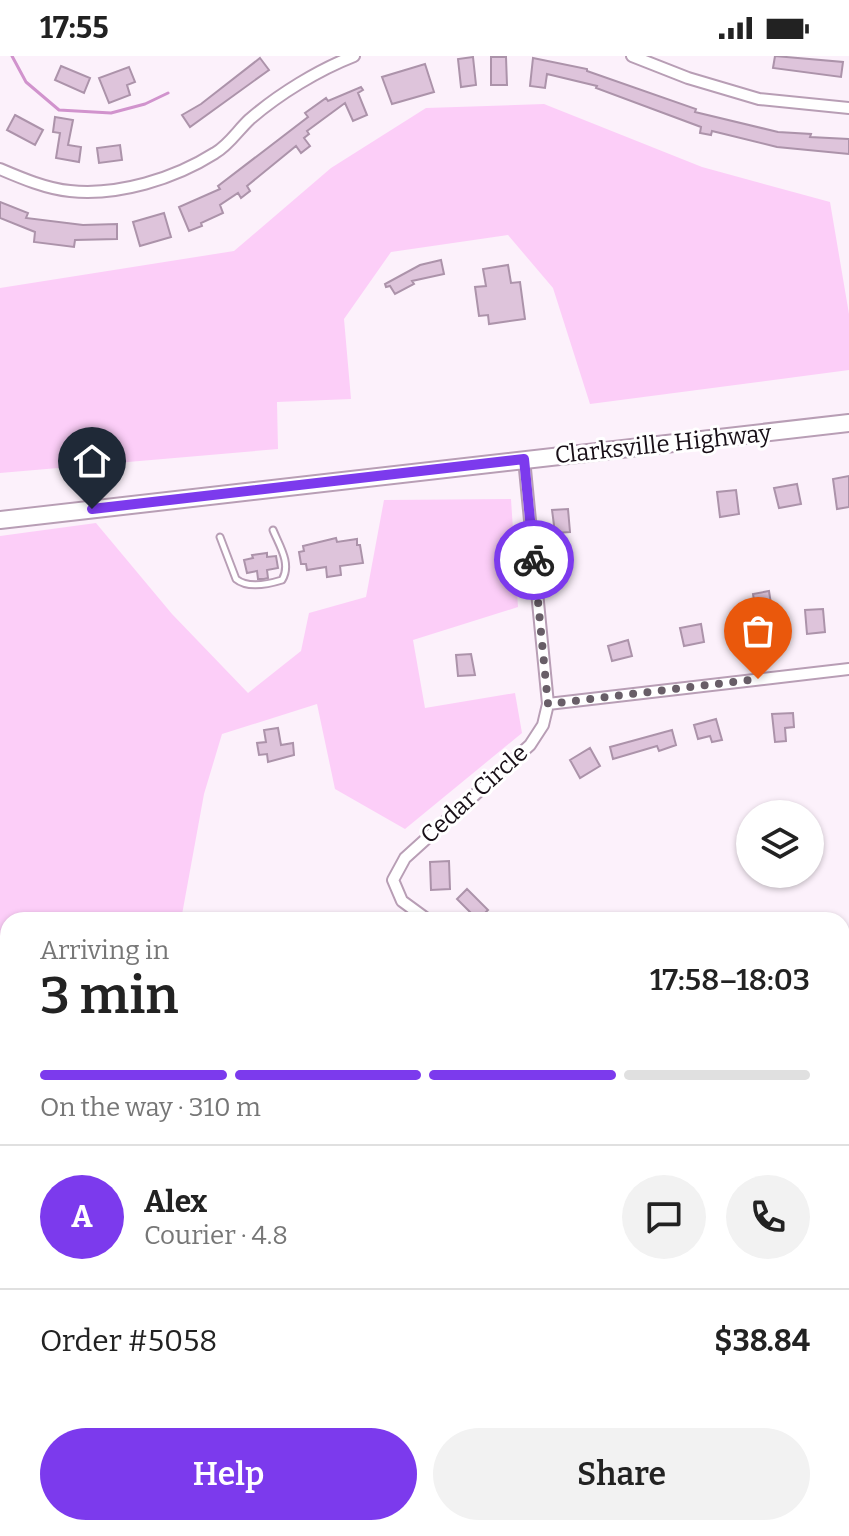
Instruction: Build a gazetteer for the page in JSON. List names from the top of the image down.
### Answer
{
  "streets": {
    "main road": ["Clarksville Highway"],
    "street": ["Cedar Circle"]
  },
  "crossings": [
    ["Clarksville Highway", "Cedar Circle"]
  ],
  "page": {
    "status": "17:55",
    "heading": ["3 min", "Arriving in", "17:58–18:03"],
    "panel": [
      "Alex",
      "Courier · 4.8",
      "Order #5058",
      "$38.84"
    ],
    "bar": "On the way · 310 m",
    "round": "A",
    "buttons": ["Help", "Share"]
  }
}
